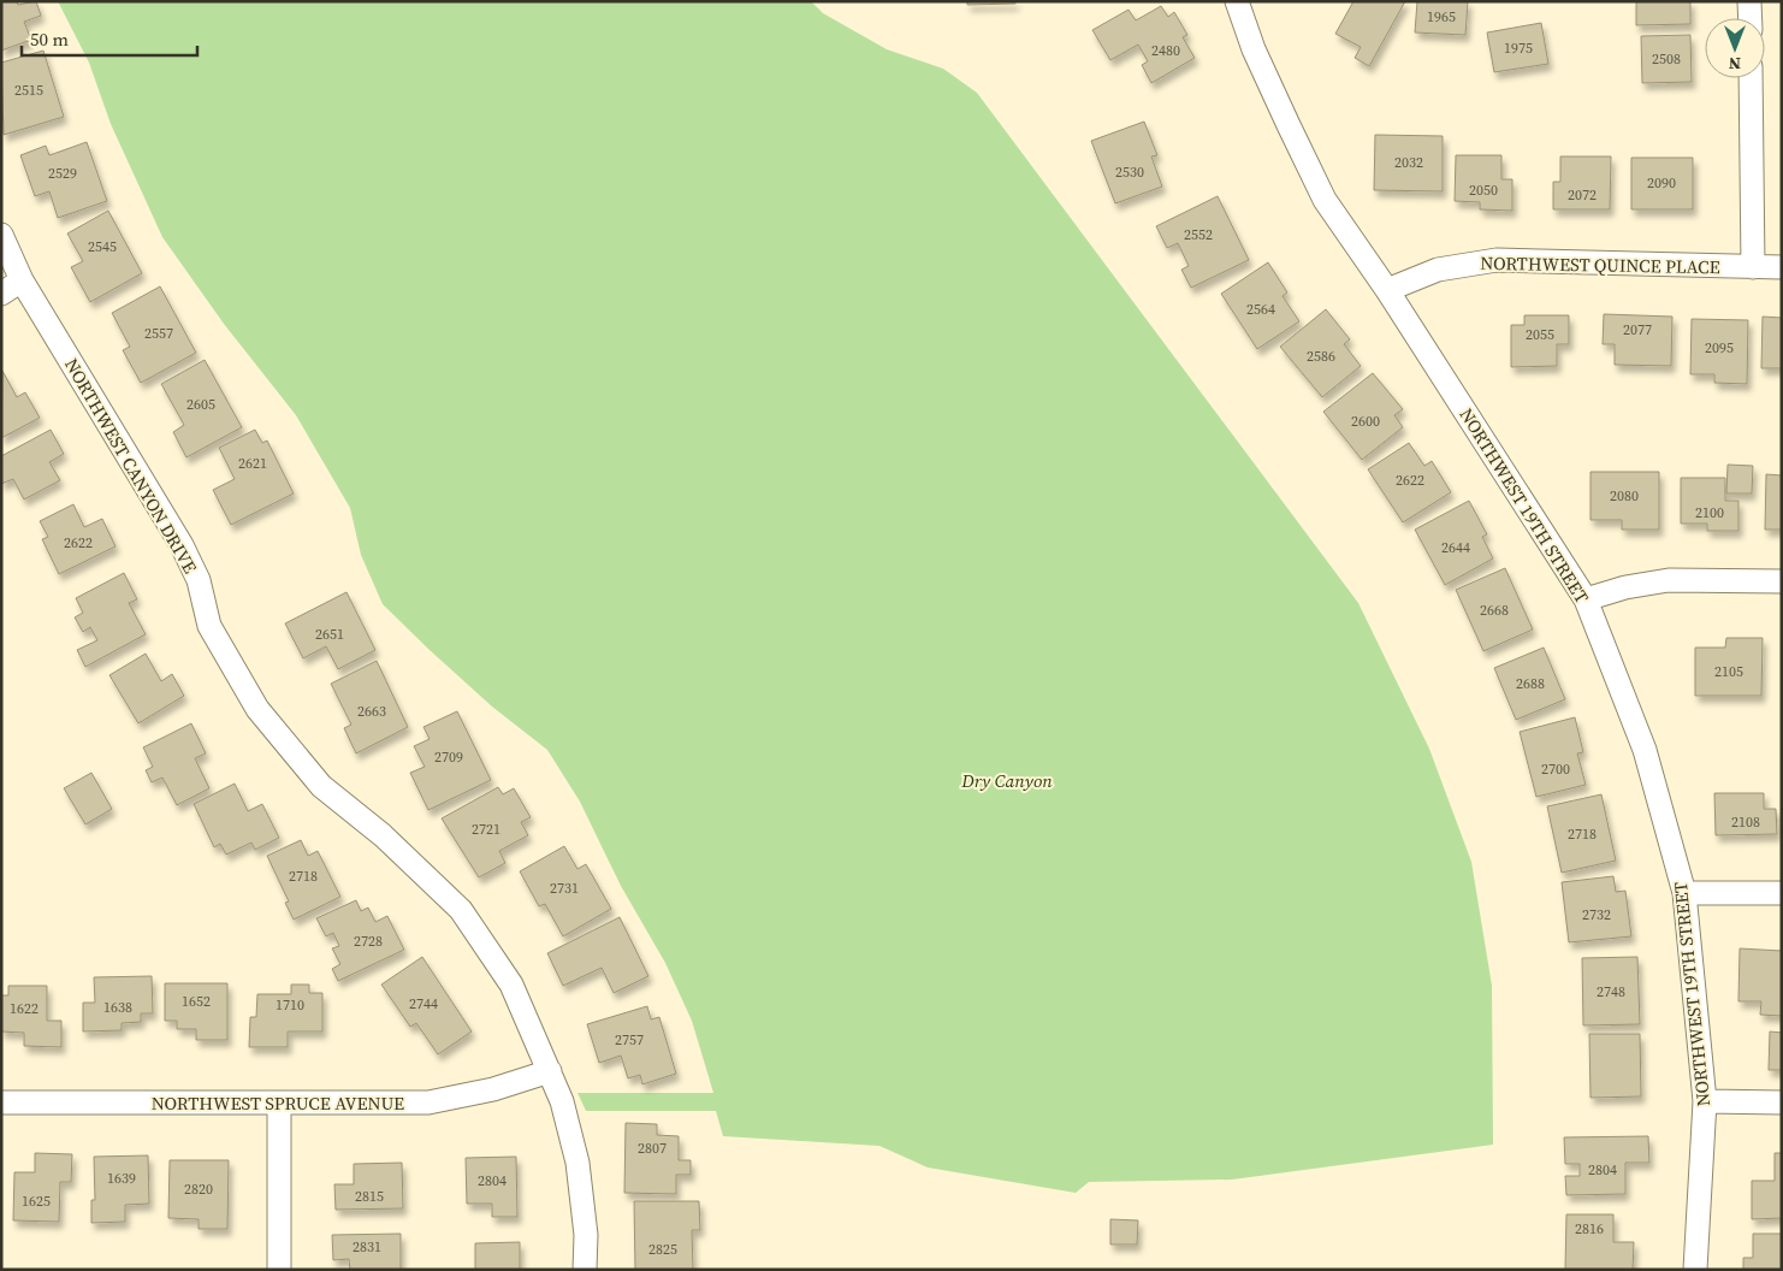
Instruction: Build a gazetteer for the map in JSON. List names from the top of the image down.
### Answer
{
  "streets": {
    "street": [
      "NORTHWEST QUINCE PLACE",
      "NORTHWEST CANYON DRIVE",
      "NORTHWEST 19TH STREET",
      "NORTHWEST SPRUCE AVENUE"
    ]
  },
  "crossings": [
    ["NORTHWEST QUINCE PLACE", "NORTHWEST 19TH STREET"],
    ["NORTHWEST CANYON DRIVE", "NORTHWEST SPRUCE AVENUE"]
  ],
  "parks": ["Dry Canyon"],
  "house_numbers": [
    "1965",
    "1975",
    "2480",
    "2508",
    "2515",
    "2032",
    "2530",
    "2529",
    "2090",
    "2050",
    "2072",
    "2552",
    "2545",
    "2564",
    "2077",
    "2557",
    "2055",
    "2095",
    "2586",
    "2605",
    "2600",
    "2621",
    "2622",
    "2080",
    "2100",
    "2622",
    "2644",
    "2668",
    "2651",
    "2105",
    "2688",
    "2663",
    "2709",
    "2700",
    "2108",
    "2721",
    "2718",
    "2718",
    "2731",
    "2732",
    "2728",
    "2748",
    "1652",
    "2744",
    "1710",
    "1638",
    "1622",
    "2757",
    "2807",
    "2804",
    "1639",
    "2804",
    "2820",
    "2815",
    "1625",
    "2816",
    "2831",
    "2825"
  ],
  "scale_bar": "50 m",
  "north": "bottom"
}
